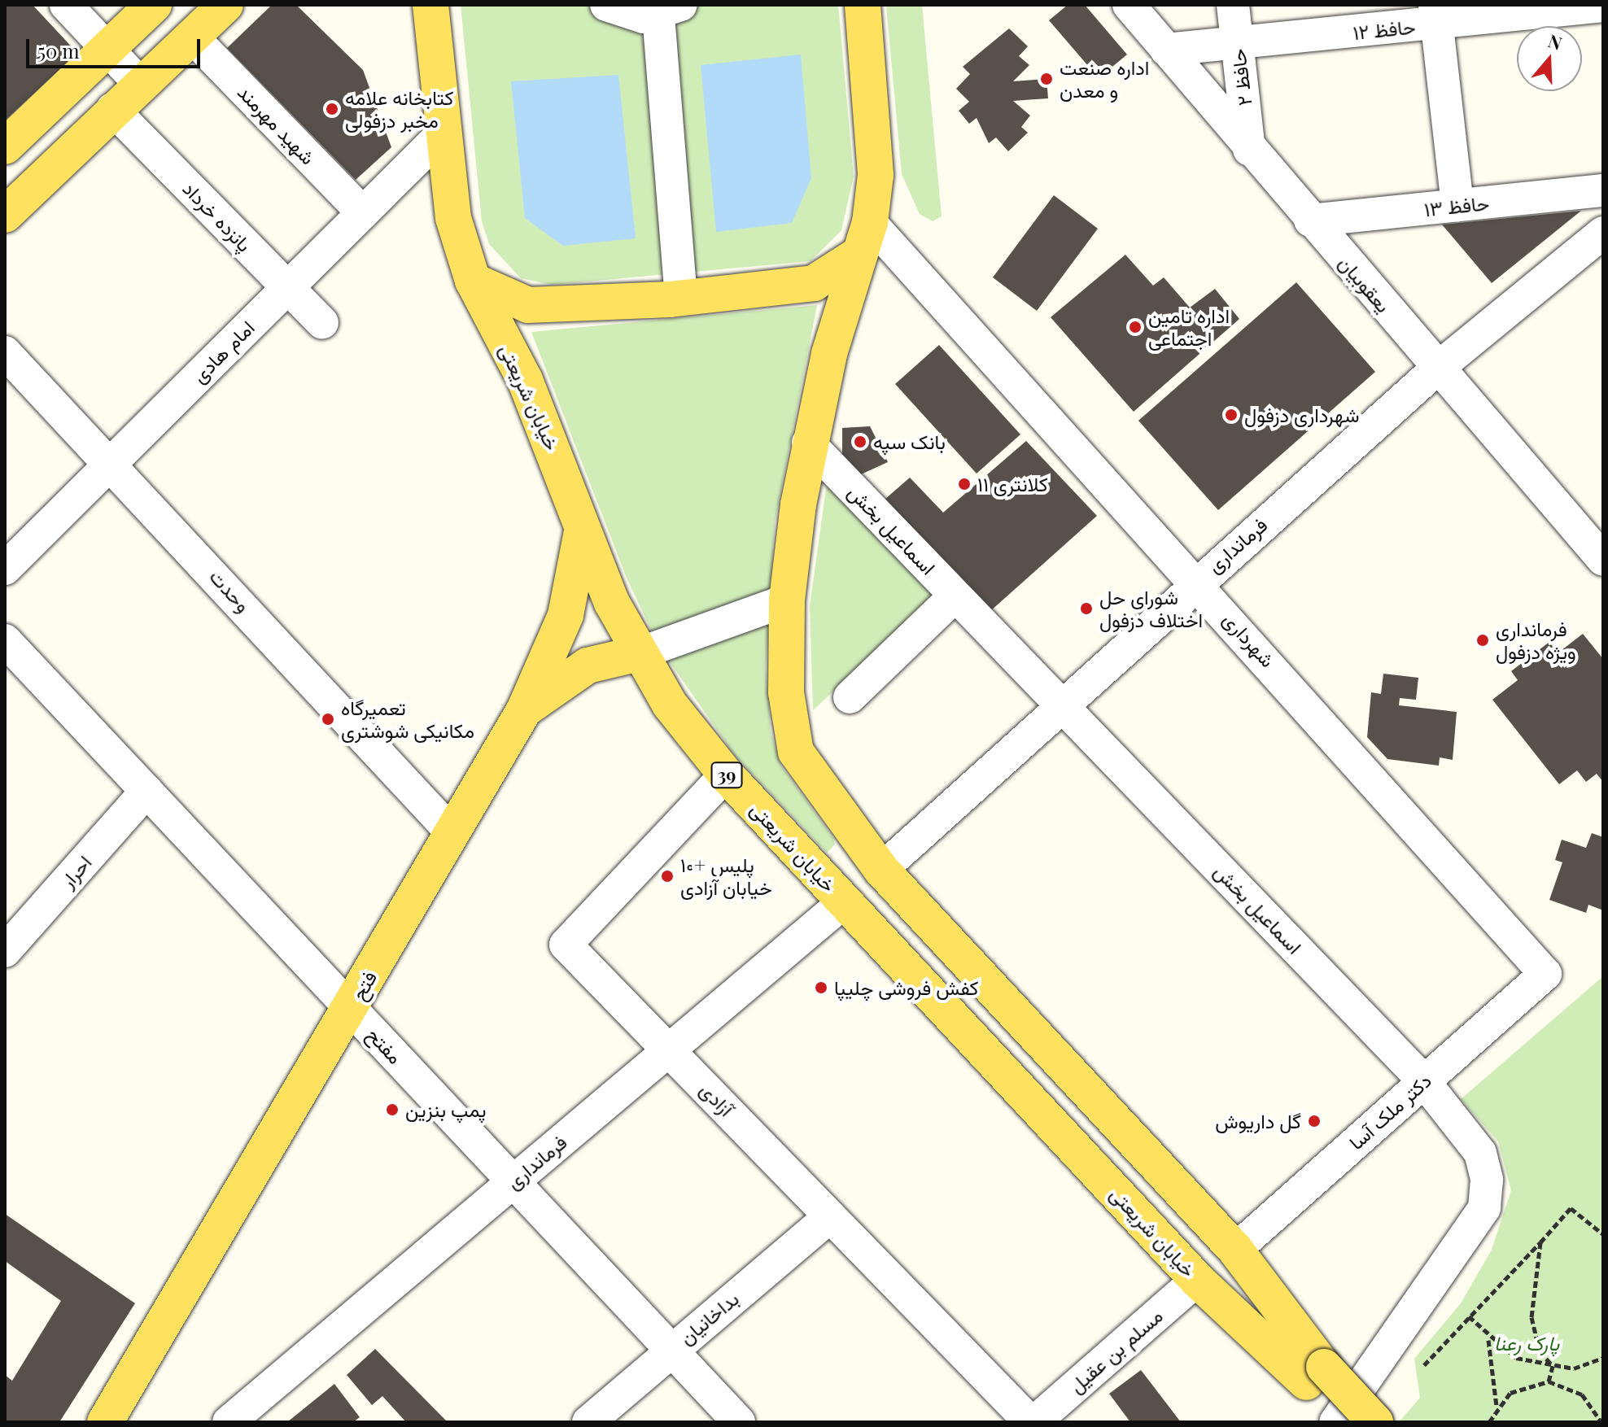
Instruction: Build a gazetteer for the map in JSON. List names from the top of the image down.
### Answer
{
  "streets": {
    "main road": ["خیابان شریعتی", "39", "فتح"],
    "street": [
      "حافظ ۱۲",
      "حافظ ۲",
      "شهید مهرمند",
      "حافظ ۱۳",
      "پانزده خرداد",
      "یعقوبیان",
      "امام هادی",
      "اسماعیل بخش",
      "فرمانداری",
      "وحدت",
      "شهرداری",
      "احرار",
      "مفتح",
      "آزادی",
      "دکتر ملک آسا",
      "بداخانیان",
      "مسلم بن عقیل"
    ]
  },
  "crossings": [
    ["حافظ ۱۲", "حافظ ۲"],
    ["حافظ ۱۲", "یعقوبیان"],
    ["حافظ ۲", "یعقوبیان"],
    ["شهید مهرمند", "امام هادی"],
    ["حافظ ۱۳", "یعقوبیان"],
    ["پانزده خرداد", "امام هادی"],
    ["یعقوبیان", "فرمانداری"],
    ["امام هادی", "خیابان شریعتی"],
    ["امام هادی", "وحدت"],
    ["خیابان شریعتی", "فرمانداری"],
    ["خیابان شریعتی", "39"],
    ["خیابان شریعتی", "فتح"],
    ["خیابان شریعتی", "آزادی"],
    ["خیابان شریعتی", "مسلم بن عقیل"],
    ["اسماعیل بخش", "فرمانداری"],
    ["اسماعیل بخش", "39"],
    ["اسماعیل بخش", "دکتر ملک آسا"],
    ["فرمانداری", "شهرداری"],
    ["فرمانداری", "39"],
    ["فرمانداری", "مفتح"],
    ["فرمانداری", "آزادی"],
    ["وحدت", "فتح"],
    ["شهرداری", "39"],
    ["شهرداری", "دکتر ملک آسا"],
    ["39", "دکتر ملک آسا"],
    ["احرار", "مفتح"],
    ["فتح", "مفتح"],
    ["مفتح", "بداخانیان"],
    ["آزادی", "بداخانیان"],
    ["آزادی", "مسلم بن عقیل"]
  ],
  "parks": ["پارک رعنا"],
  "places": [
    "اداره صنعت و معدن",
    "کتابخانه علامه مخبر دزفولی",
    "اداره تامین اجتماعی",
    "شهرداری دزفول",
    "بانک سپه",
    "کلانتری ۱۱",
    "شورای حل اختلاف دزفول",
    "فرمانداری ویژه دزفول",
    "تعمیرگاه مکانیکی شوشتری",
    "پلیس +۱۰ خیابان آزادی",
    "کفش فروشی چلیپا",
    "پمپ بنزین",
    "گل داریوش"
  ],
  "scale_bar": "50 m",
  "north": "top"
}
